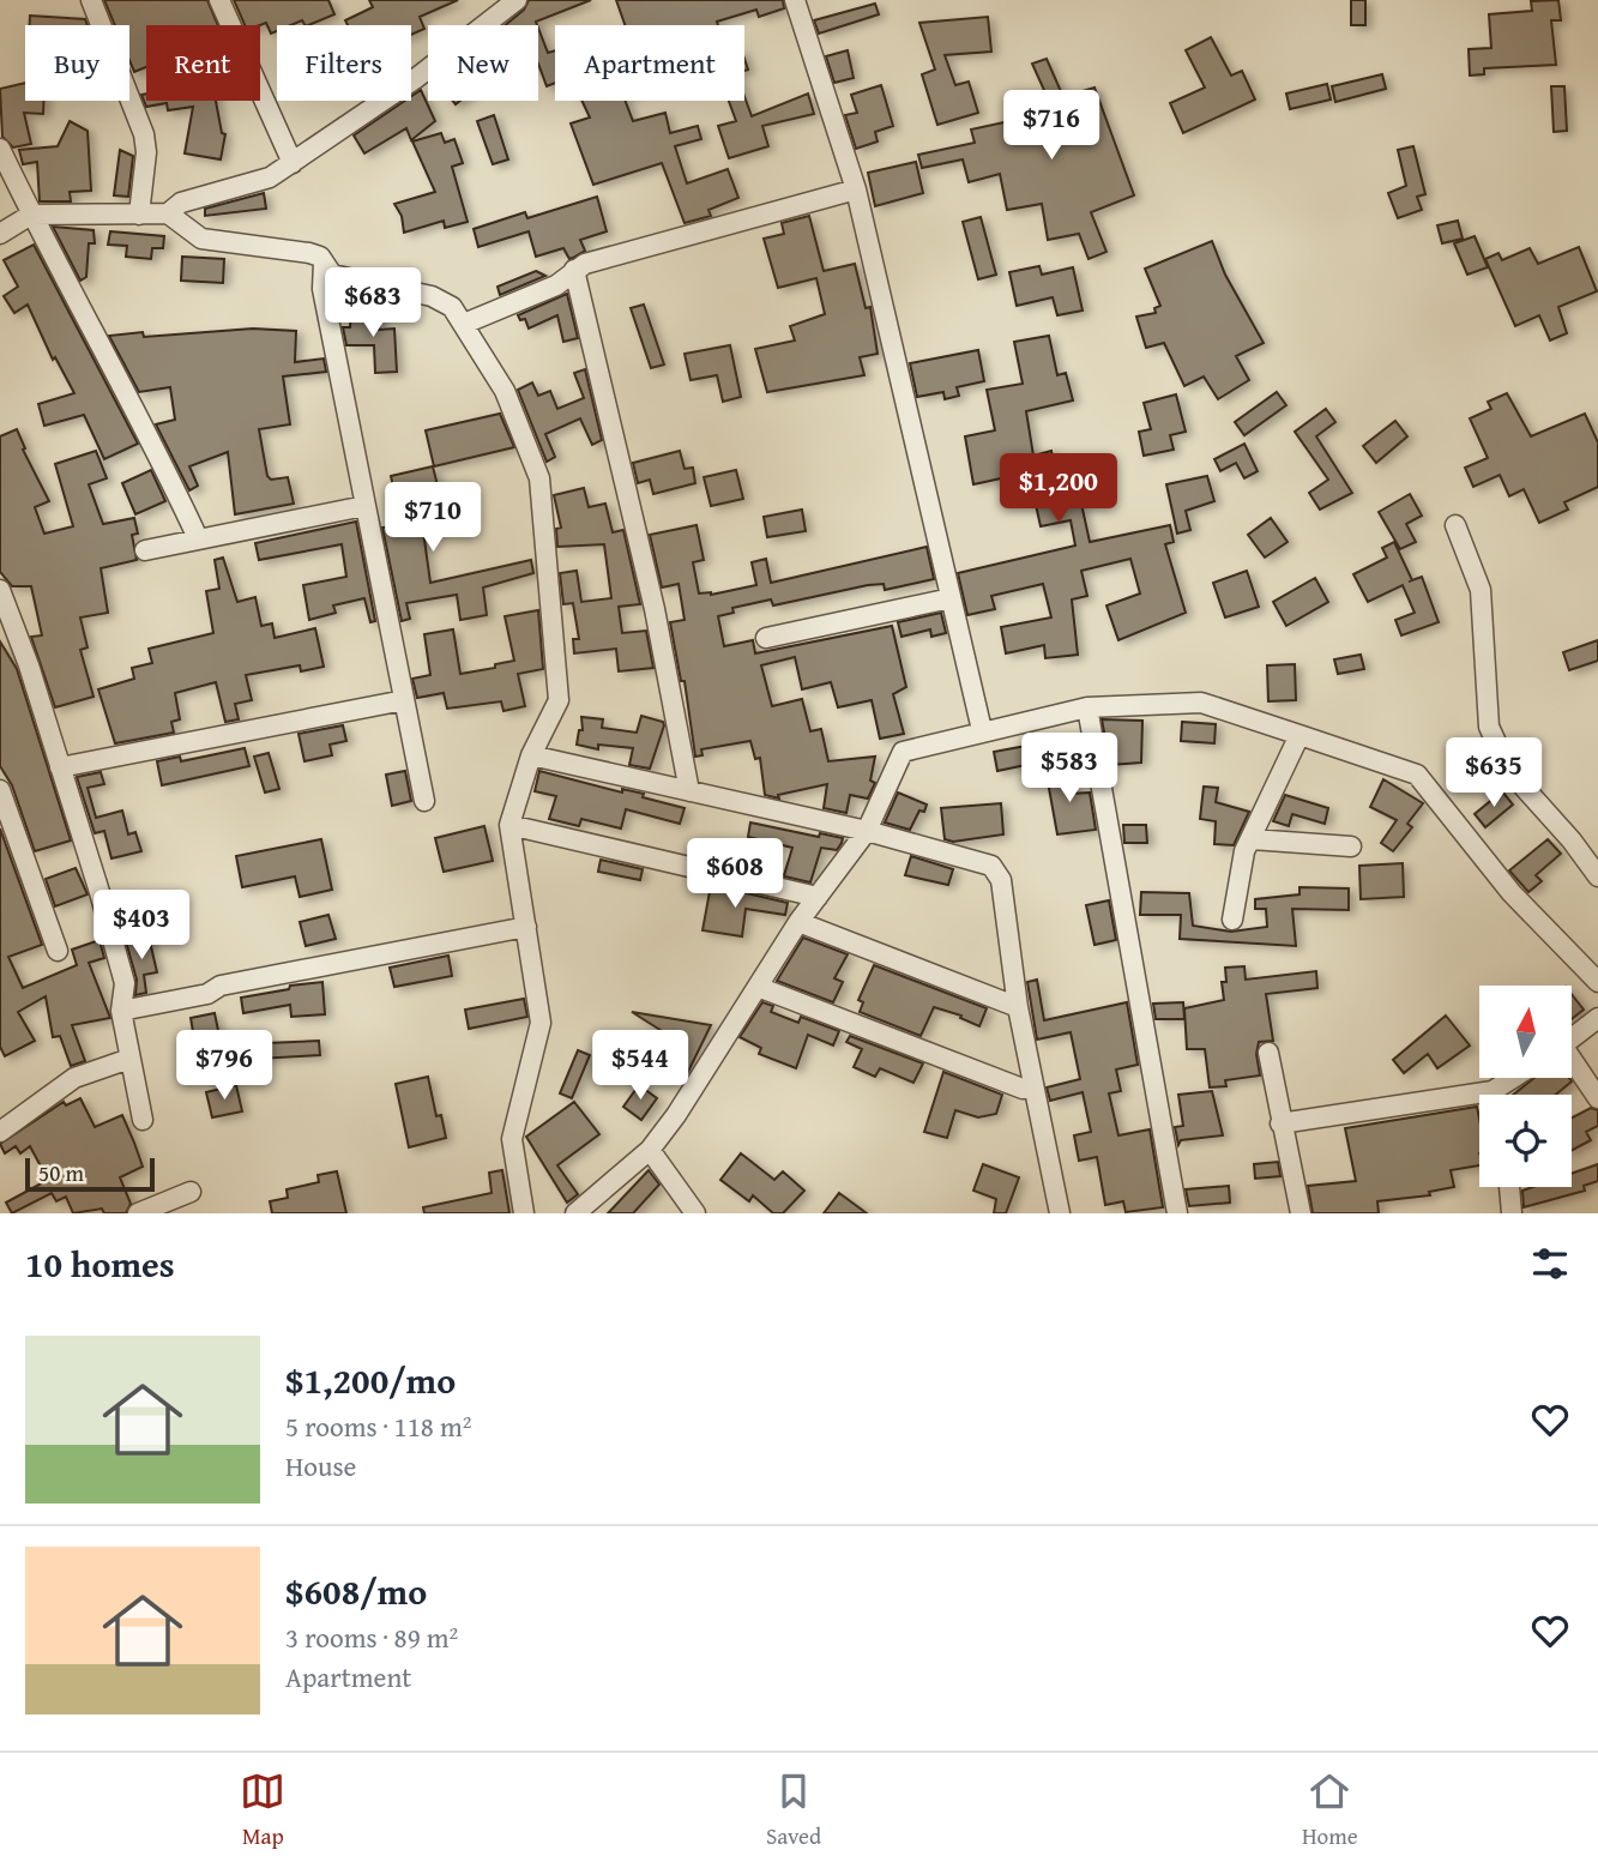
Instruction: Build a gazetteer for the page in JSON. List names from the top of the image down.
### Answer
{
  "scale_bar": "50 m",
  "north": "top",
  "page": {
    "chip": [
      "Buy",
      "Rent",
      "Filters",
      "New",
      "Apartment"
    ],
    "price": [
      "$716",
      "$683",
      "$1,200",
      "$710",
      "$583",
      "$635",
      "$608",
      "$403",
      "$796",
      "$544"
    ],
    "scale": "50 m",
    "heading": "10 homes",
    "list": [
      {
        "name": "$1,200/mo",
        "note": "5 rooms · 118 m² · House"
      },
      {
        "name": "$608/mo",
        "note": "3 rooms · 89 m² · Apartment"
      }
    ],
    "tabs": ["Map", "Saved", "Home"]
  }
}
